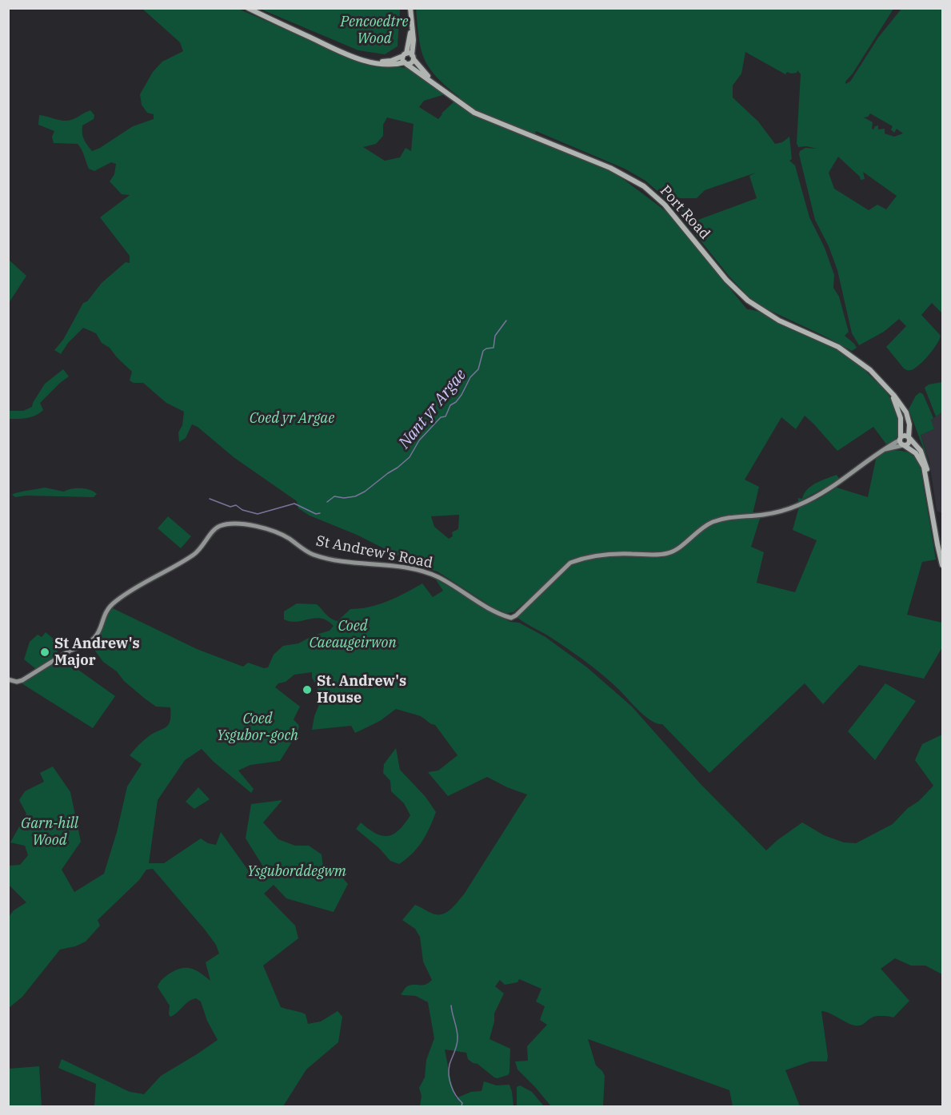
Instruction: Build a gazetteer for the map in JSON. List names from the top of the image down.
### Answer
{
  "streets": {
    "main road": ["Port Road"],
    "street": ["St Andrew's Road"]
  },
  "crossings": [
    ["Port Road", "St Andrew's Road"]
  ],
  "water": ["Nant yr Argae"],
  "parks": [
    "Pencoedtre Wood",
    "Coed yr Argae",
    "Coed Caeaugeirwon",
    "Coed Ysgubor-goch",
    "Garn-hill Wood",
    "Ysguborddegwm"
  ],
  "places": ["St Andrew's Major", "St. Andrew's House"]
}
